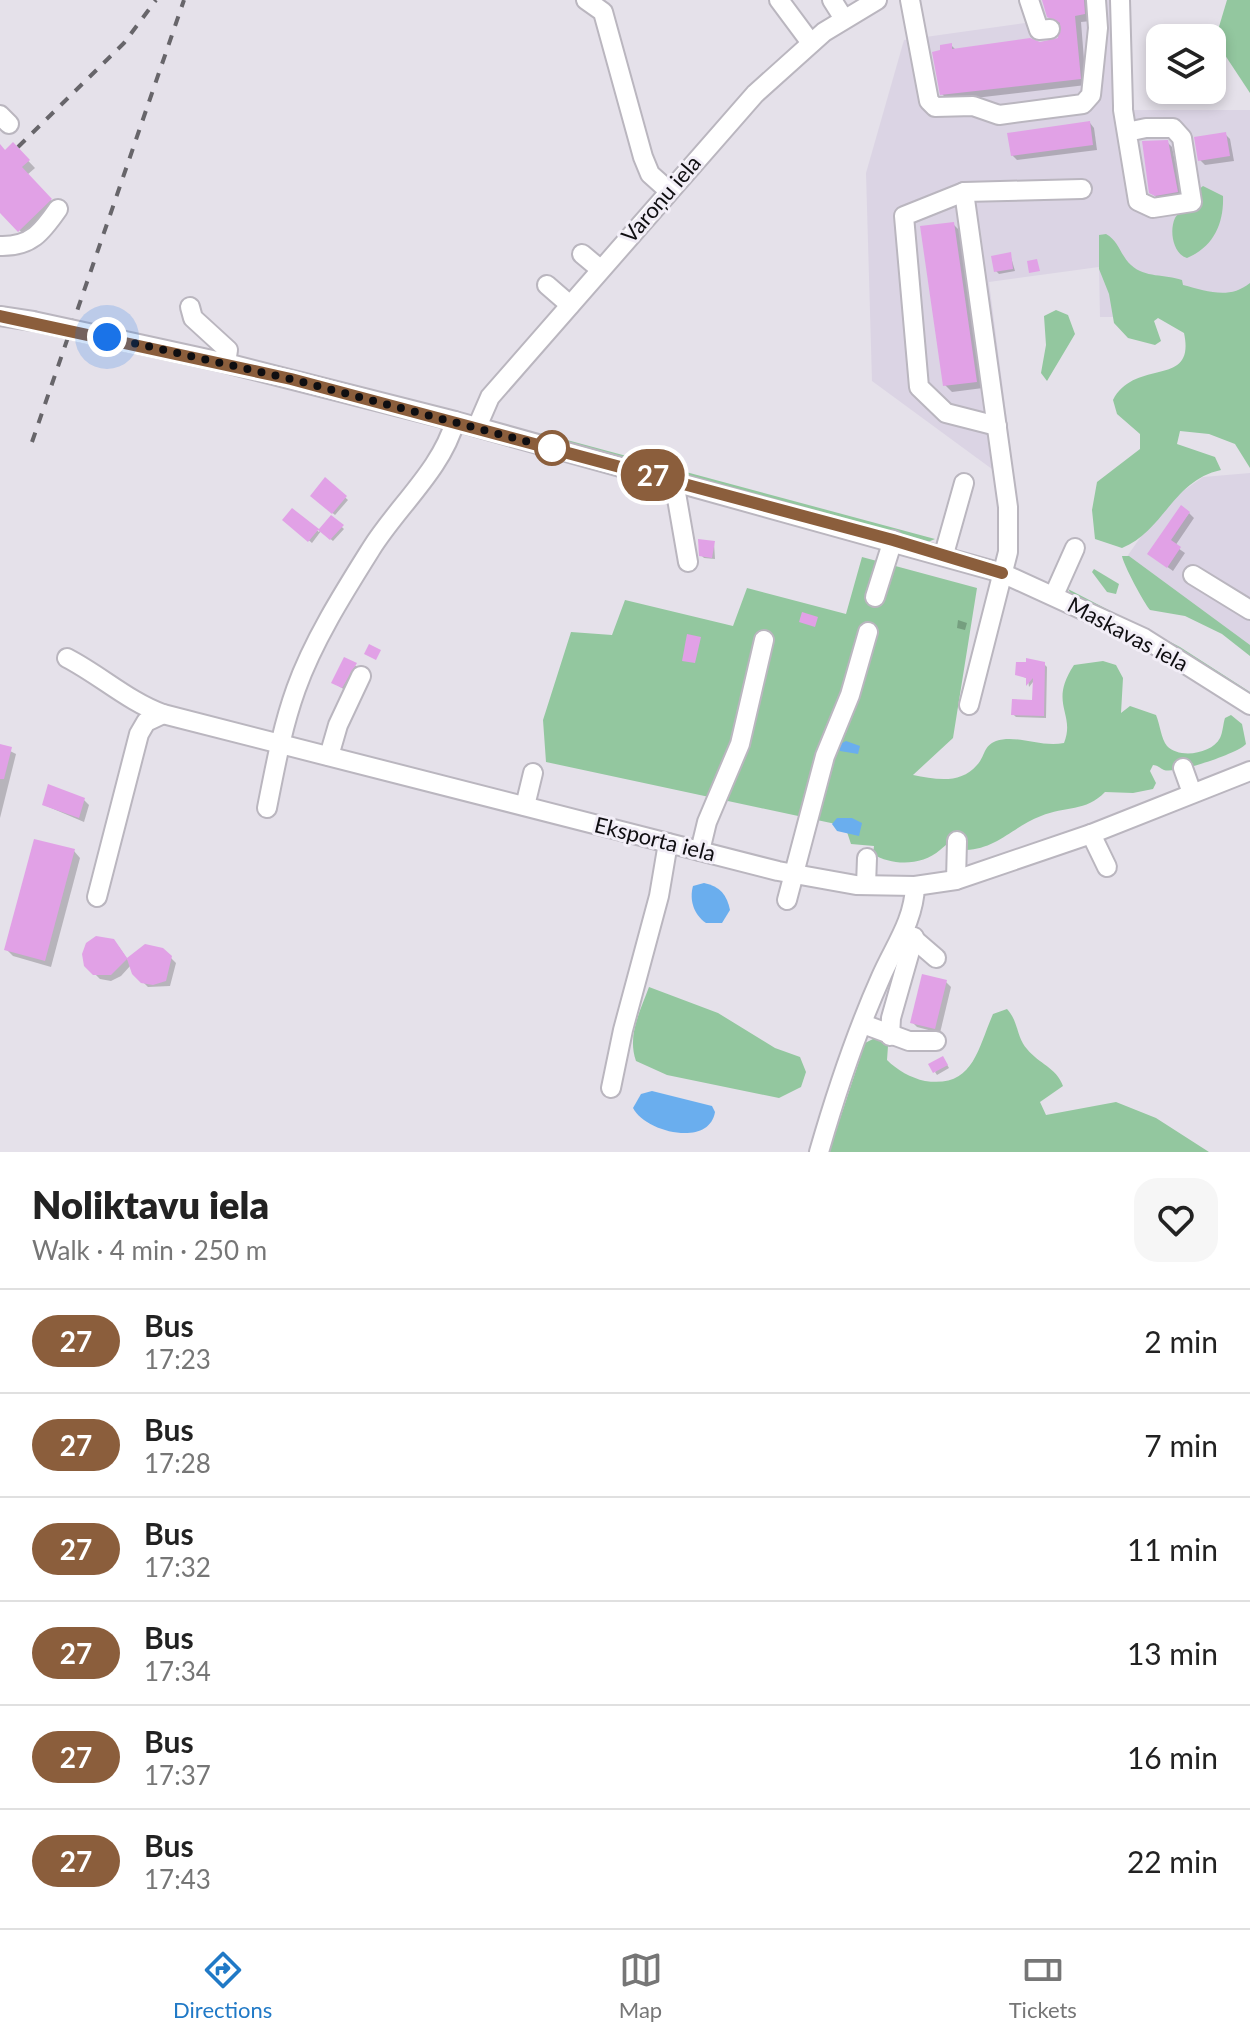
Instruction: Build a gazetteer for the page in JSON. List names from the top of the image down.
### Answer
{
  "streets": {
    "street": ["Varoņu iela", "Maskavas iela", "Eksporta iela"]
  },
  "crossings": [
    ["Varoņu iela", "Maskavas iela"]
  ],
  "lines": ["bus line 27"],
  "page": {
    "on_map": "27",
    "heading": ["Noliktavu iela", "Walk · 4 min · 250 m"],
    "list": [
      {
        "mark": "27",
        "name": "Bus",
        "note": "17:23",
        "value": "2 min"
      },
      {
        "mark": "27",
        "name": "Bus",
        "note": "17:28",
        "value": "7 min"
      },
      {
        "mark": "27",
        "name": "Bus",
        "note": "17:32",
        "value": "11 min"
      },
      {
        "mark": "27",
        "name": "Bus",
        "note": "17:34",
        "value": "13 min"
      },
      {
        "mark": "27",
        "name": "Bus",
        "note": "17:37",
        "value": "16 min"
      },
      {
        "mark": "27",
        "name": "Bus",
        "note": "17:43",
        "value": "22 min"
      }
    ],
    "tabs": ["Directions", "Map", "Tickets"]
  }
}
